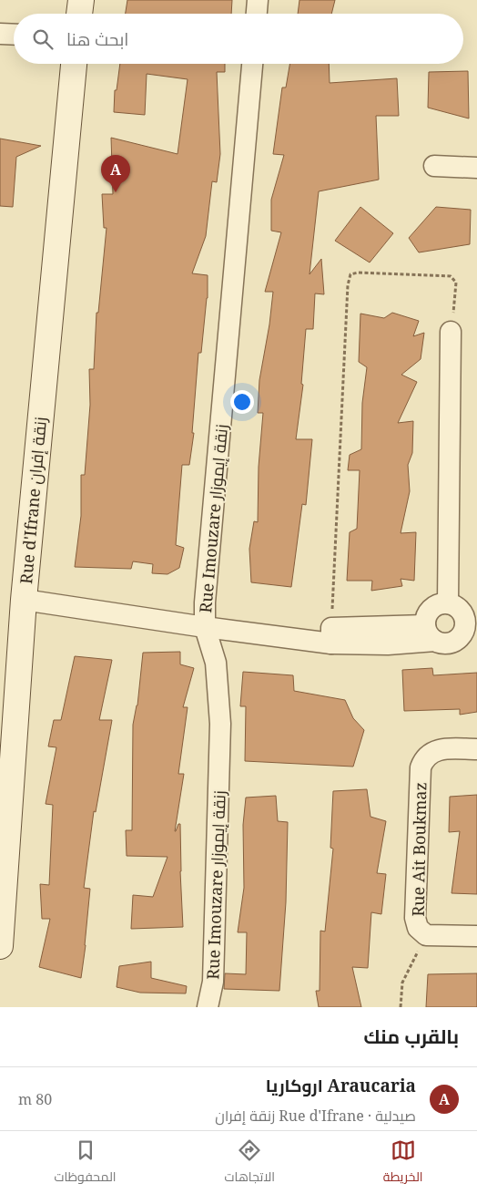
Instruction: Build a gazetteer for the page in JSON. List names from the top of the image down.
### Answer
{
  "streets": {
    "street": ["Rue d'Ifrane زنقة إفران", "Rue Imouzare زنقة إيموزار", "Rue Ait Boukmaz"]
  },
  "page": {
    "search": "ابحث هنا",
    "pins": "A",
    "heading": "بالقرب منك",
    "list": [
      {
        "mark": "A",
        "name": "Araucaria اروكاريا",
        "note": "صيدلية · Rue d'Ifrane زنقة إفران",
        "value": "80 m"
      }
    ],
    "nav": ["الخريطة", "الاتجاهات", "المحفوظات"]
  }
}
